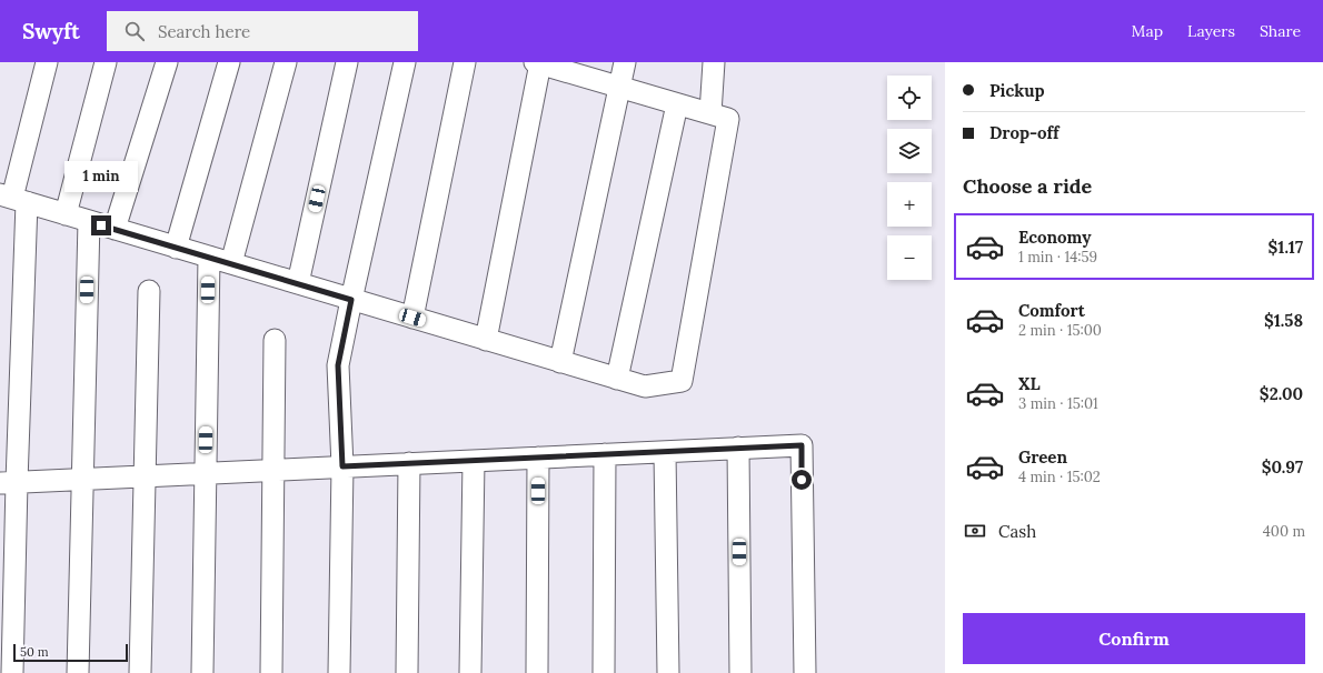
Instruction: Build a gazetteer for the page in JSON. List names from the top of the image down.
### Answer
{
  "scale_bar": "50 m",
  "page": {
    "header": "Swyft",
    "search": "Search here",
    "nav": ["Map", "Layers", "Share"],
    "banner": ["Pickup", "Drop-off"],
    "map_buttons": ["+", "−"],
    "heading": "Choose a ride",
    "bubble": "1 min",
    "list": [
      {
        "name": "Economy",
        "note": "1 min · 14:59",
        "value": "$1.17"
      },
      {
        "name": "Comfort",
        "note": "2 min · 15:00",
        "value": "$1.58"
      },
      {
        "name": "XL",
        "note": "3 min · 15:01",
        "value": "$2.00"
      },
      {
        "name": "Green",
        "note": "4 min · 15:02",
        "value": "$0.97"
      }
    ],
    "pay": ["Cash", "400 m"],
    "buttons": "Confirm",
    "scale": "50 m"
  }
}
